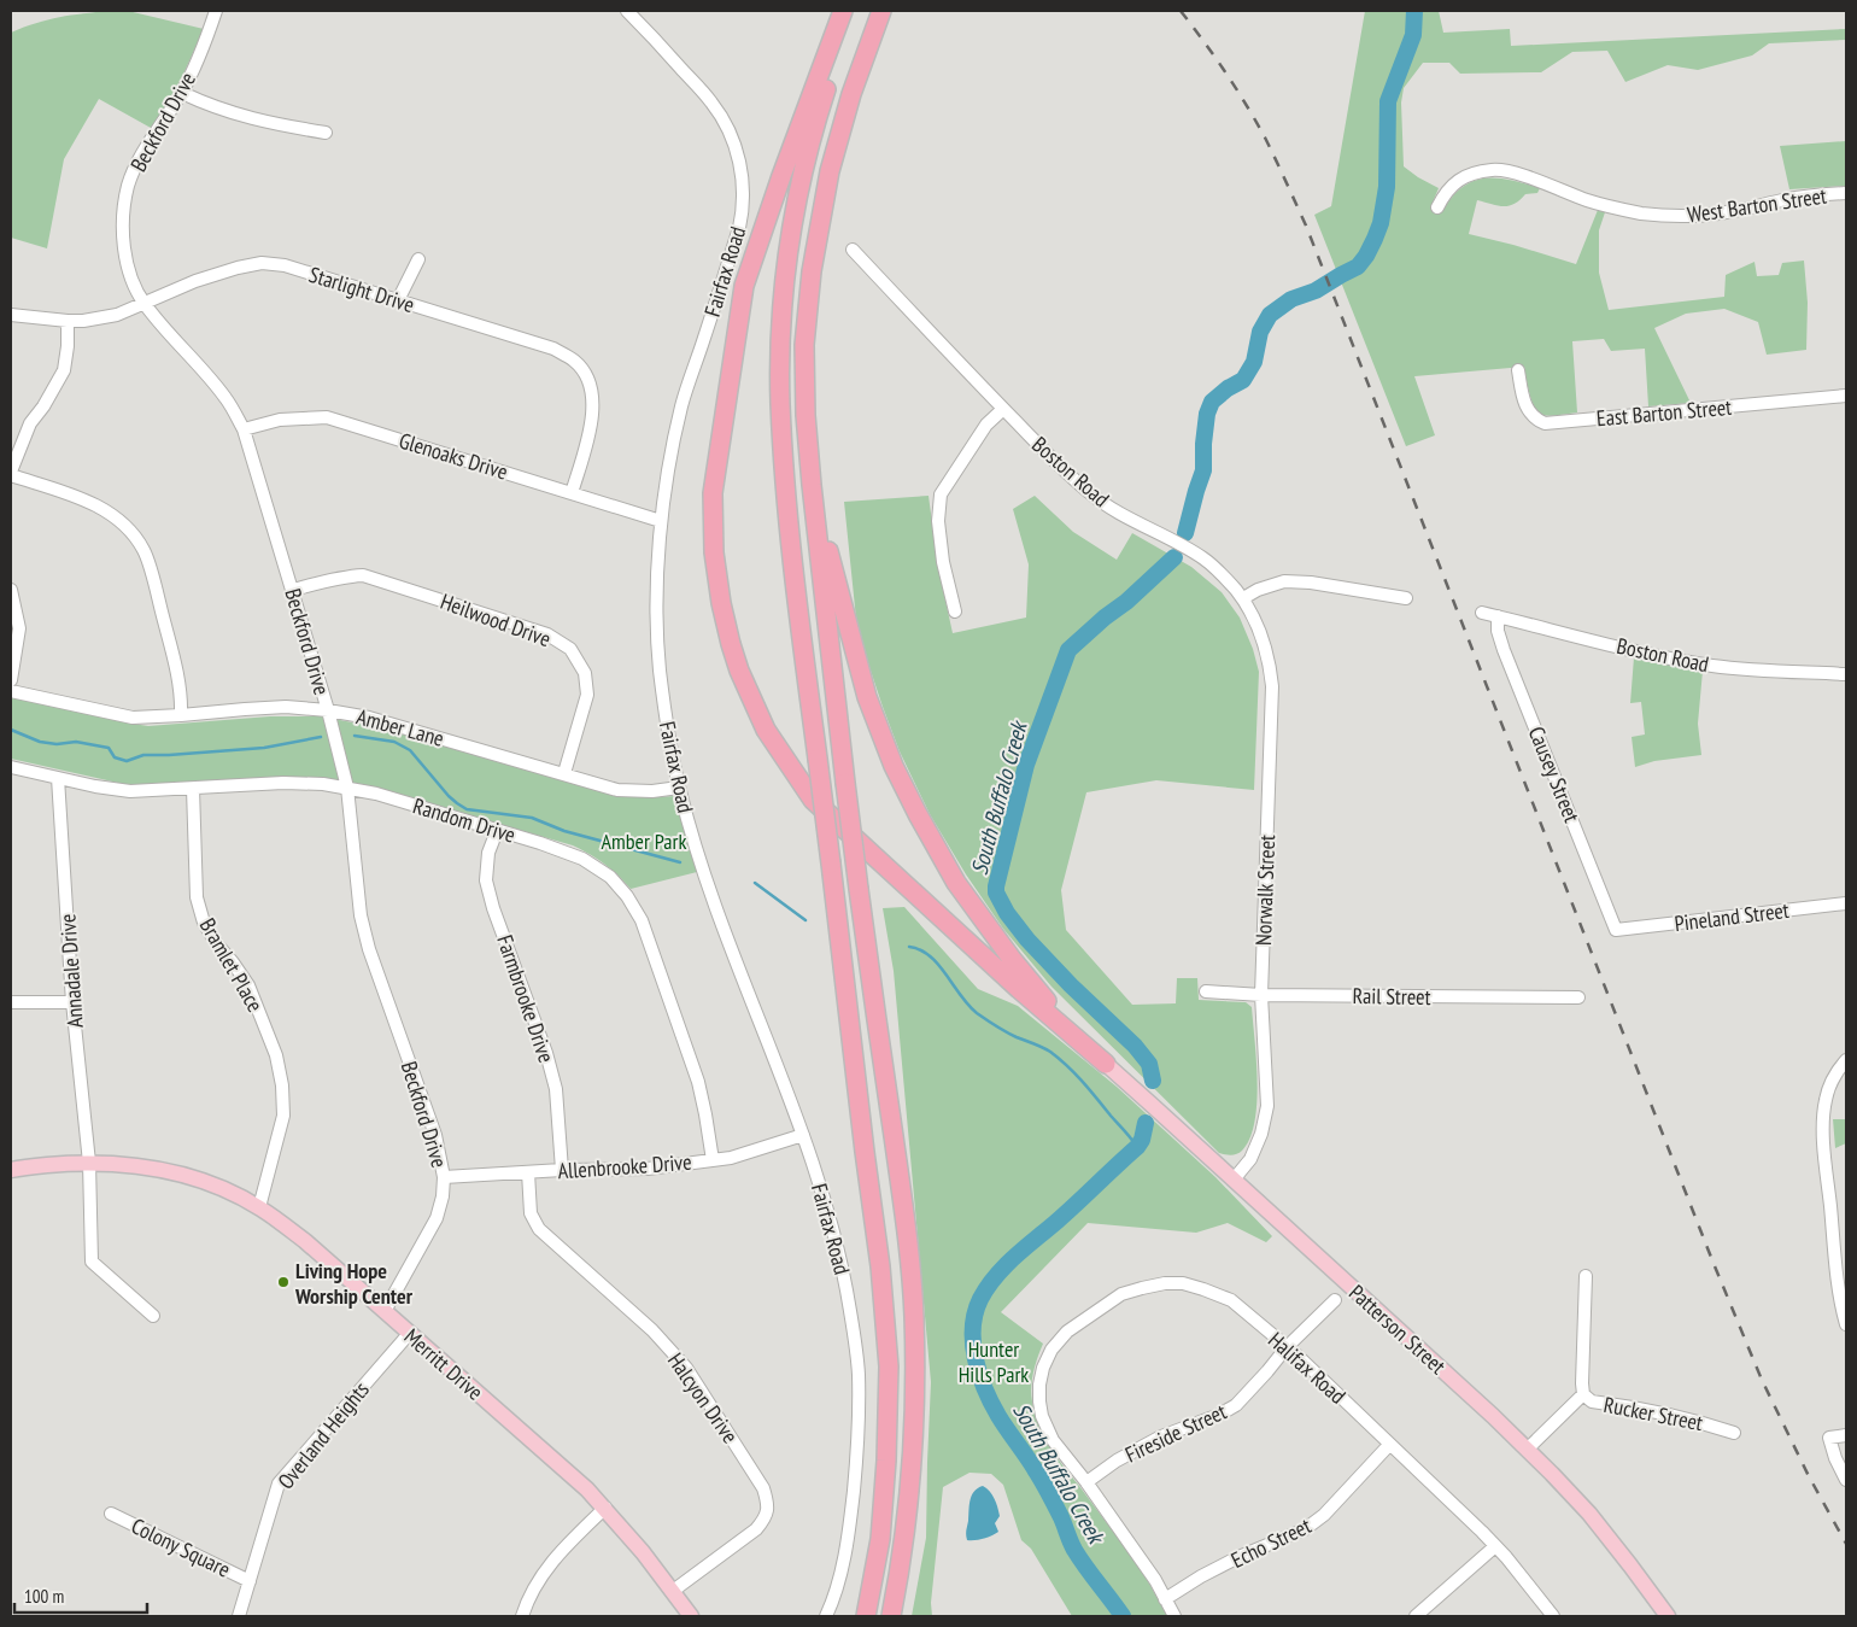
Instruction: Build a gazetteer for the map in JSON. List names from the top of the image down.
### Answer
{
  "streets": {
    "main road": ["Patterson Street", "Merritt Drive"],
    "street": [
      "Beckford Drive",
      "West Barton Street",
      "Fairfax Road",
      "Starlight Drive",
      "East Barton Street",
      "Glenoaks Drive",
      "Boston Road",
      "Heilwood Drive",
      "Amber Lane",
      "Causey Street",
      "Random Drive",
      "Norwalk Street",
      "Pineland Street",
      "Bramlet Place",
      "Annadale Drive",
      "Rail Street",
      "Farmbrooke Drive",
      "Allenbrooke Drive",
      "Halifax Road",
      "Halcyon Drive",
      "Rucker Street",
      "Fireside Street",
      "Overland Heights",
      "Echo Street",
      "Colony Square"
    ]
  },
  "crossings": [
    ["Beckford Drive", "Starlight Drive"],
    ["Beckford Drive", "Glenoaks Drive"],
    ["Beckford Drive", "Heilwood Drive"],
    ["Beckford Drive", "Amber Lane"],
    ["Beckford Drive", "Random Drive"],
    ["Beckford Drive", "Allenbrooke Drive"],
    ["Beckford Drive", "Merritt Drive"],
    ["Fairfax Road", "Glenoaks Drive"],
    ["Fairfax Road", "Amber Lane"],
    ["Fairfax Road", "Allenbrooke Drive"],
    ["Starlight Drive", "Glenoaks Drive"],
    ["Boston Road", "Causey Street"],
    ["Boston Road", "Norwalk Street"],
    ["Heilwood Drive", "Amber Lane"],
    ["Causey Street", "Pineland Street"],
    ["Random Drive", "Bramlet Place"],
    ["Random Drive", "Annadale Drive"],
    ["Random Drive", "Farmbrooke Drive"],
    ["Random Drive", "Allenbrooke Drive"],
    ["Norwalk Street", "Rail Street"],
    ["Norwalk Street", "Patterson Street"],
    ["Bramlet Place", "Merritt Drive"],
    ["Annadale Drive", "Merritt Drive"],
    ["Farmbrooke Drive", "Allenbrooke Drive"],
    ["Allenbrooke Drive", "Halcyon Drive"],
    ["Merritt Drive", "Halcyon Drive"],
    ["Merritt Drive", "Overland Heights"],
    ["Halifax Road", "Fireside Street"],
    ["Halifax Road", "Echo Street"],
    ["Overland Heights", "Colony Square"]
  ],
  "water": ["South Buffalo Creek"],
  "parks": ["Amber Park", "Hunter Hills Park"],
  "places": ["Living Hope Worship Center"],
  "scale_bar": "100 m"
}
